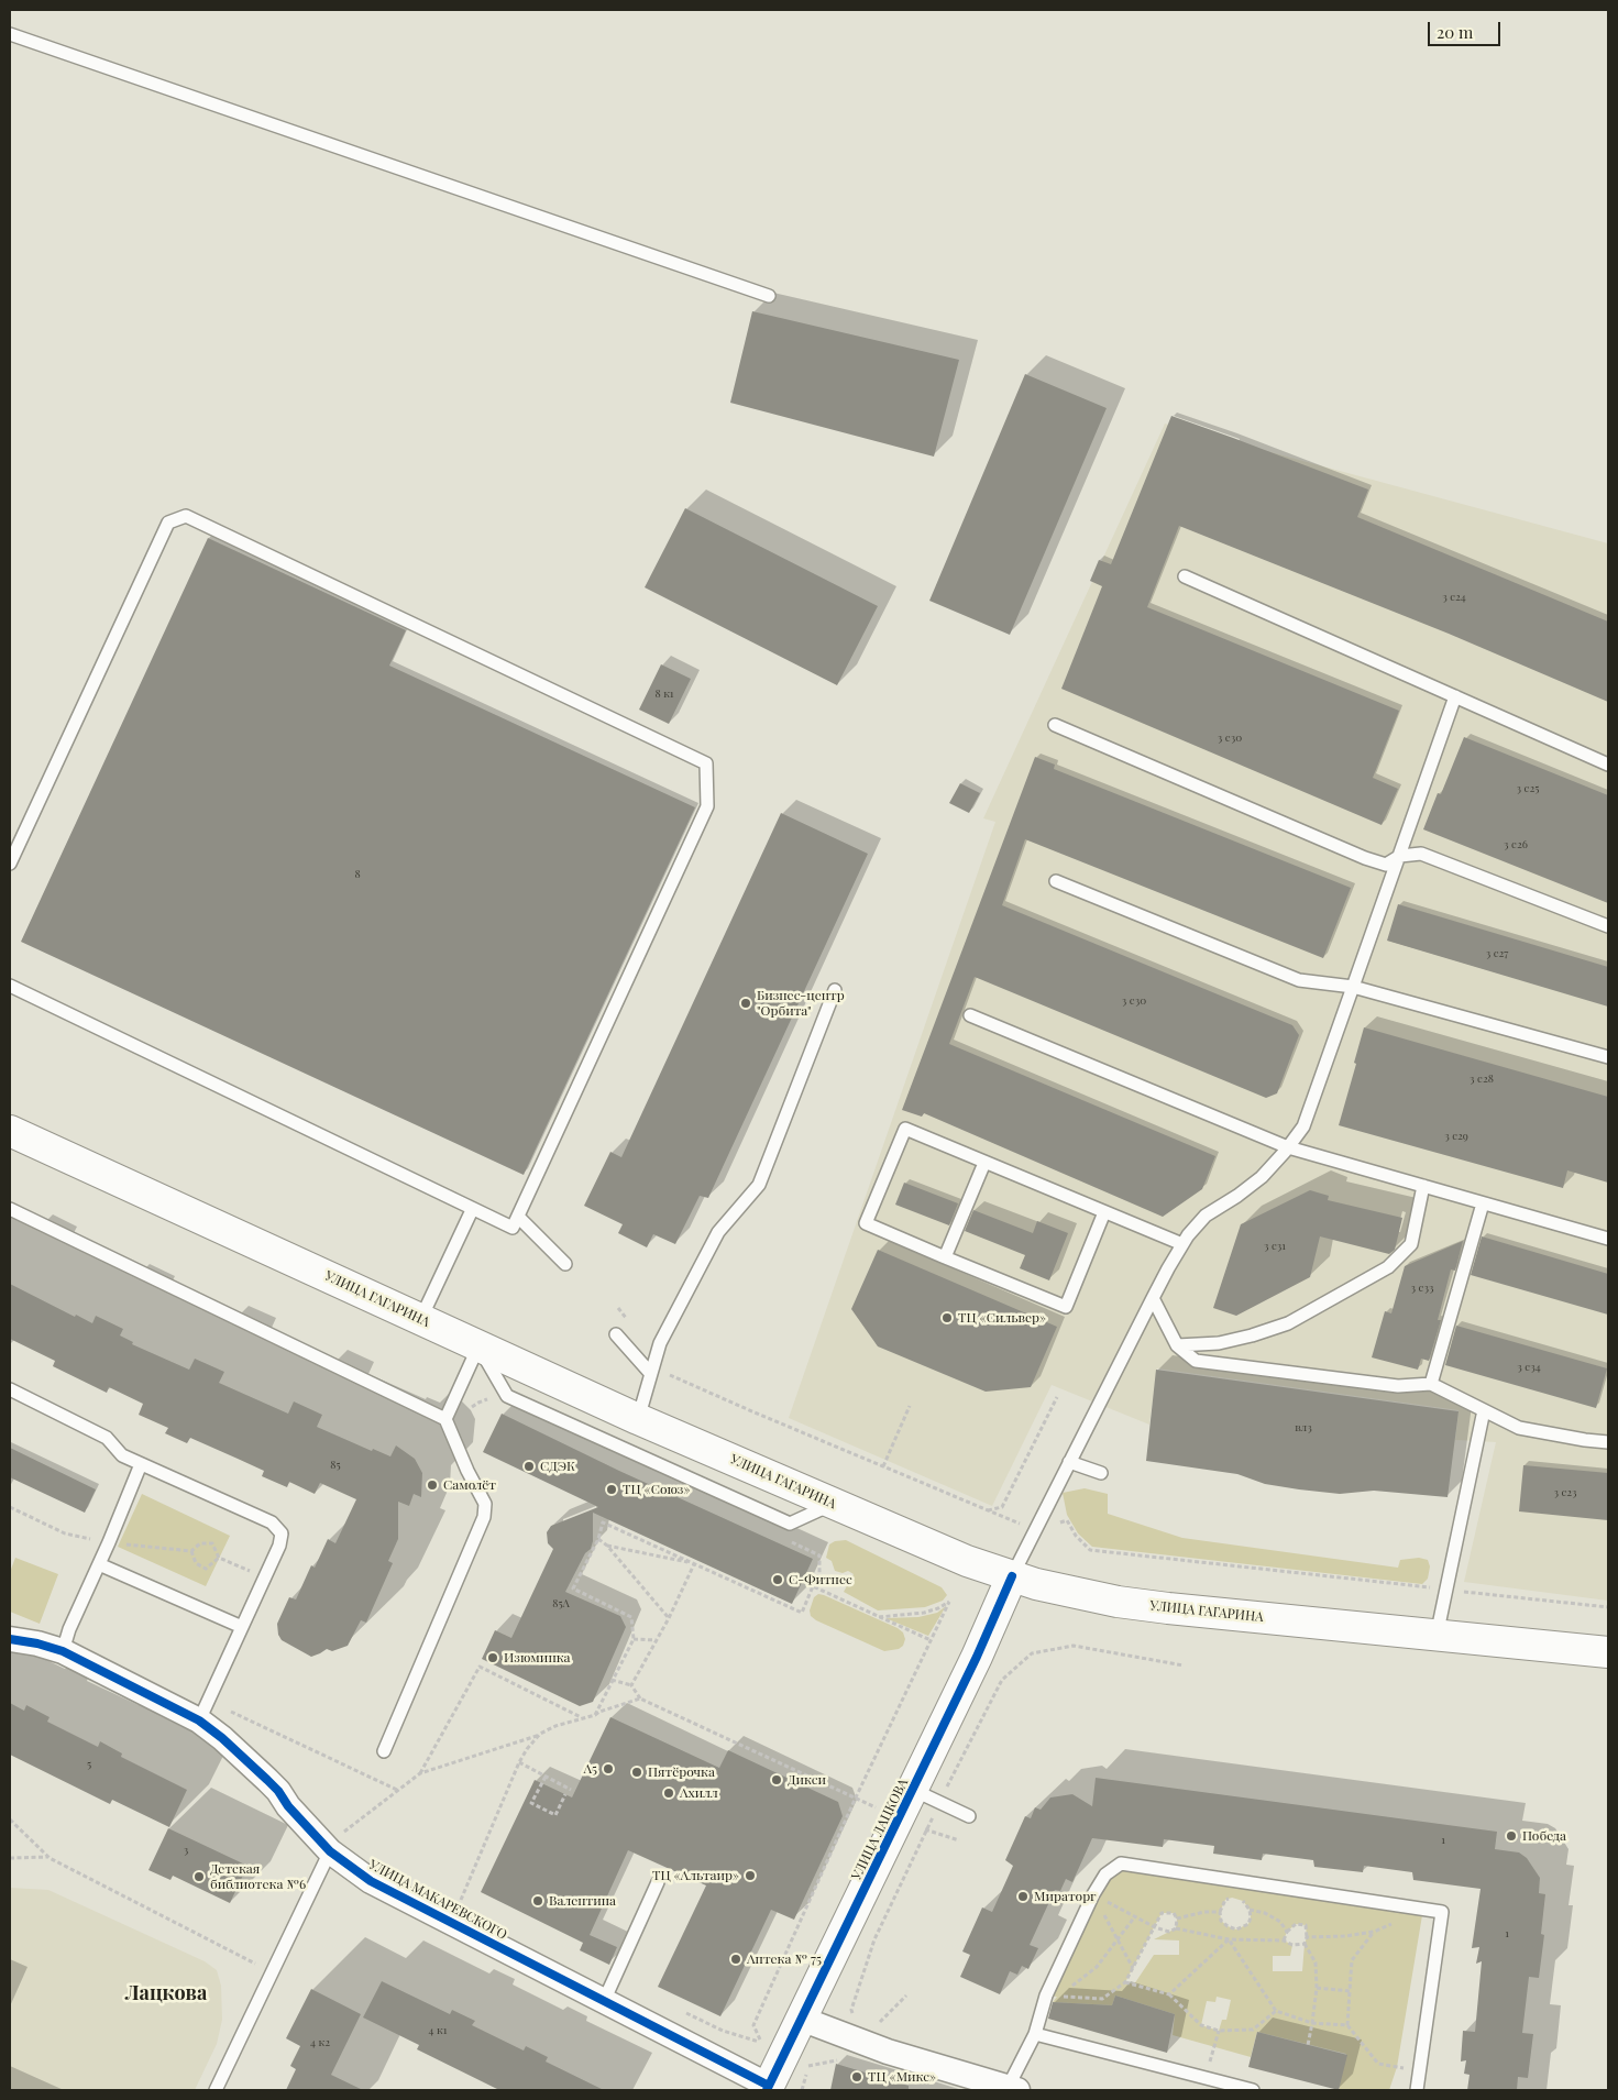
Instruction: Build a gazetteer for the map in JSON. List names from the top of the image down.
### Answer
{
  "streets": {
    "main road": ["УЛИЦА ГАГАРИНА", "УЛИЦА ЛАЦКОВА"],
    "street": ["УЛИЦА МАКАРЕВСКОГО"]
  },
  "crossings": [
    ["УЛИЦА ГАГАРИНА", "УЛИЦА ЛАЦКОВА"],
    ["УЛИЦА ЛАЦКОВА", "УЛИЦА МАКАРЕВСКОГО"]
  ],
  "districts": ["Лацкова"],
  "places": [
    "Бизнес-центр \"Орбита\"",
    "ТЦ «Сильвер»",
    "СДЭК",
    "Самолёт",
    "ТЦ «Союз»",
    "С-Фитнес",
    "Изюминка",
    "А5",
    "Пятёрочка",
    "Дикси",
    "Ахилл",
    "Победа",
    "ТЦ «Альтаир»",
    "Детская библиотека №6",
    "Мираторг",
    "Валентина",
    "Аптека № 75",
    "ТЦ «Микс»"
  ],
  "house_numbers": [
    "3 с24",
    "8 к1",
    "3 с30",
    "3 с25",
    "3 с26",
    "8",
    "3 с27",
    "3 с30",
    "3 с28",
    "3 с29",
    "3 с31",
    "3 с33",
    "3 с34",
    "вл3",
    "85",
    "3 с23",
    "85А",
    "5",
    "1",
    "3",
    "1",
    "4 к1",
    "4 к2"
  ],
  "scale_bar": "20 m"
}
